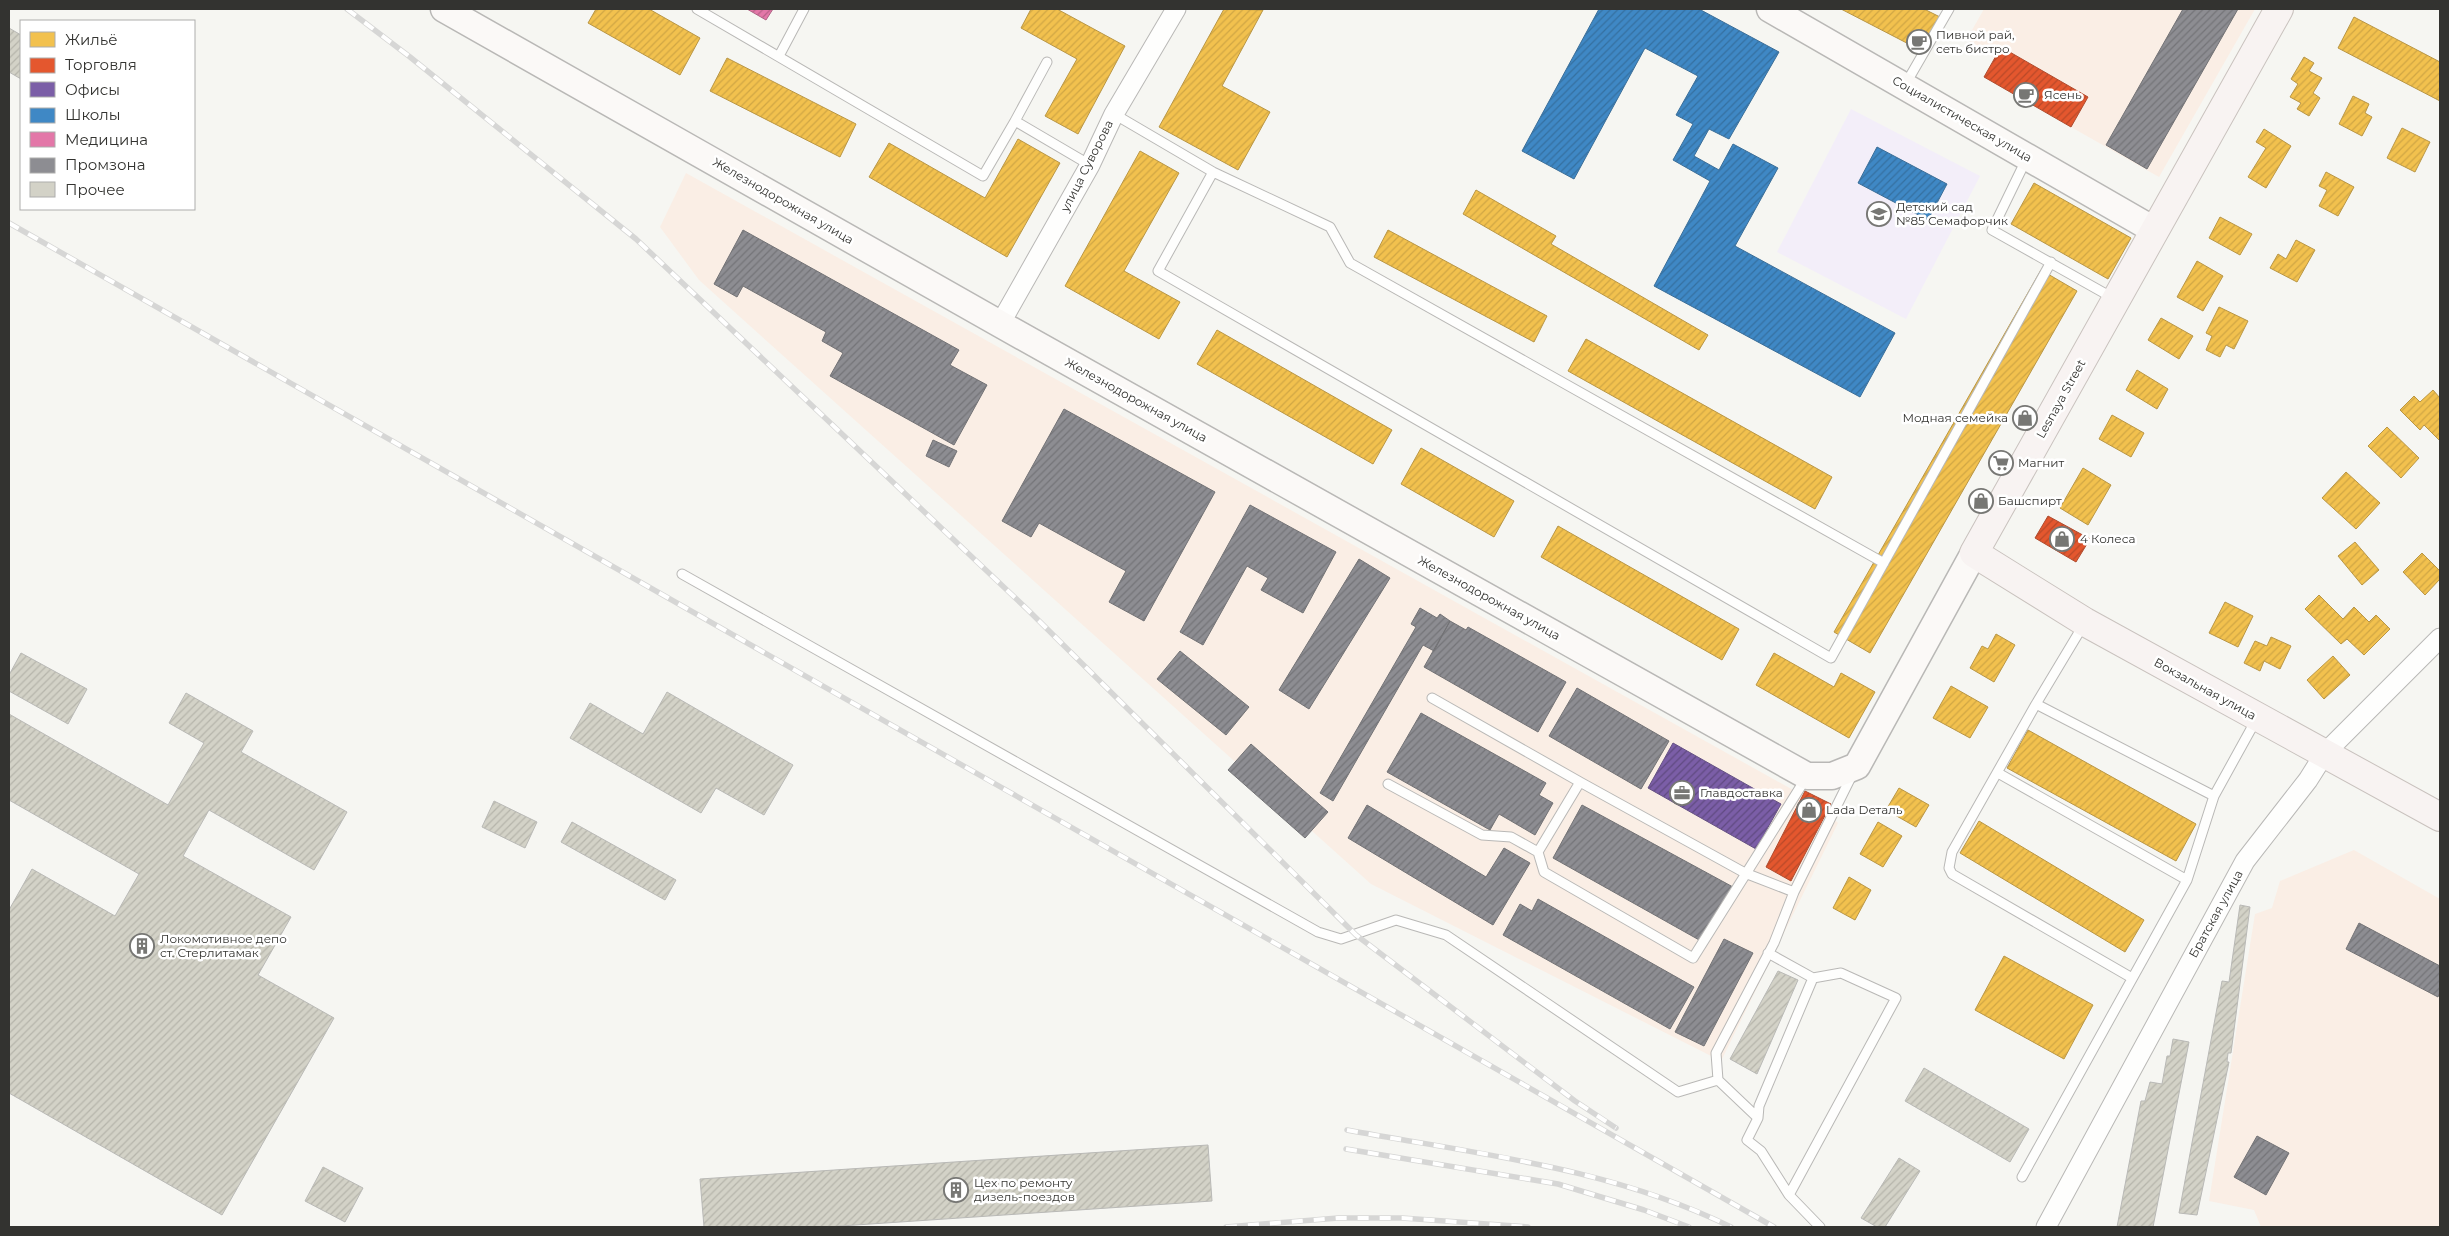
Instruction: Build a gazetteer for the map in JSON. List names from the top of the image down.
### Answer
{
  "streets": {
    "main road": [
      "Социалистическая улица",
      "Железнодорожная улица",
      "Lesnaya Street",
      "Вокзальная улица"
    ],
    "street": ["улица Суворова", "Братская улица"]
  },
  "crossings": [
    ["Социалистическая улица", "Lesnaya Street"],
    ["улица Суворова", "Железнодорожная улица"],
    ["Lesnaya Street", "Вокзальная улица"],
    ["Вокзальная улица", "Братская улица"]
  ],
  "places": {
    "cafe": ["Пивной рай, сеть бистро", "Ясень"],
    "school or university": ["Детский сад №85 Семафорчик"],
    "shop": [
      "Модная семейка",
      "Башспирт",
      "4 Колеса",
      "Lada Dеталь"
    ],
    "supermarket": ["Магнит"],
    "office": ["Главдоставка"],
    "building": ["Локомотивное депо ст. Стерлитамак", "Цех по ремонту дизель-поездов"]
  },
  "legend": [
    "Жильё",
    "Торговля",
    "Офисы",
    "Школы",
    "Медицина",
    "Промзона",
    "Прочее"
  ]
}
